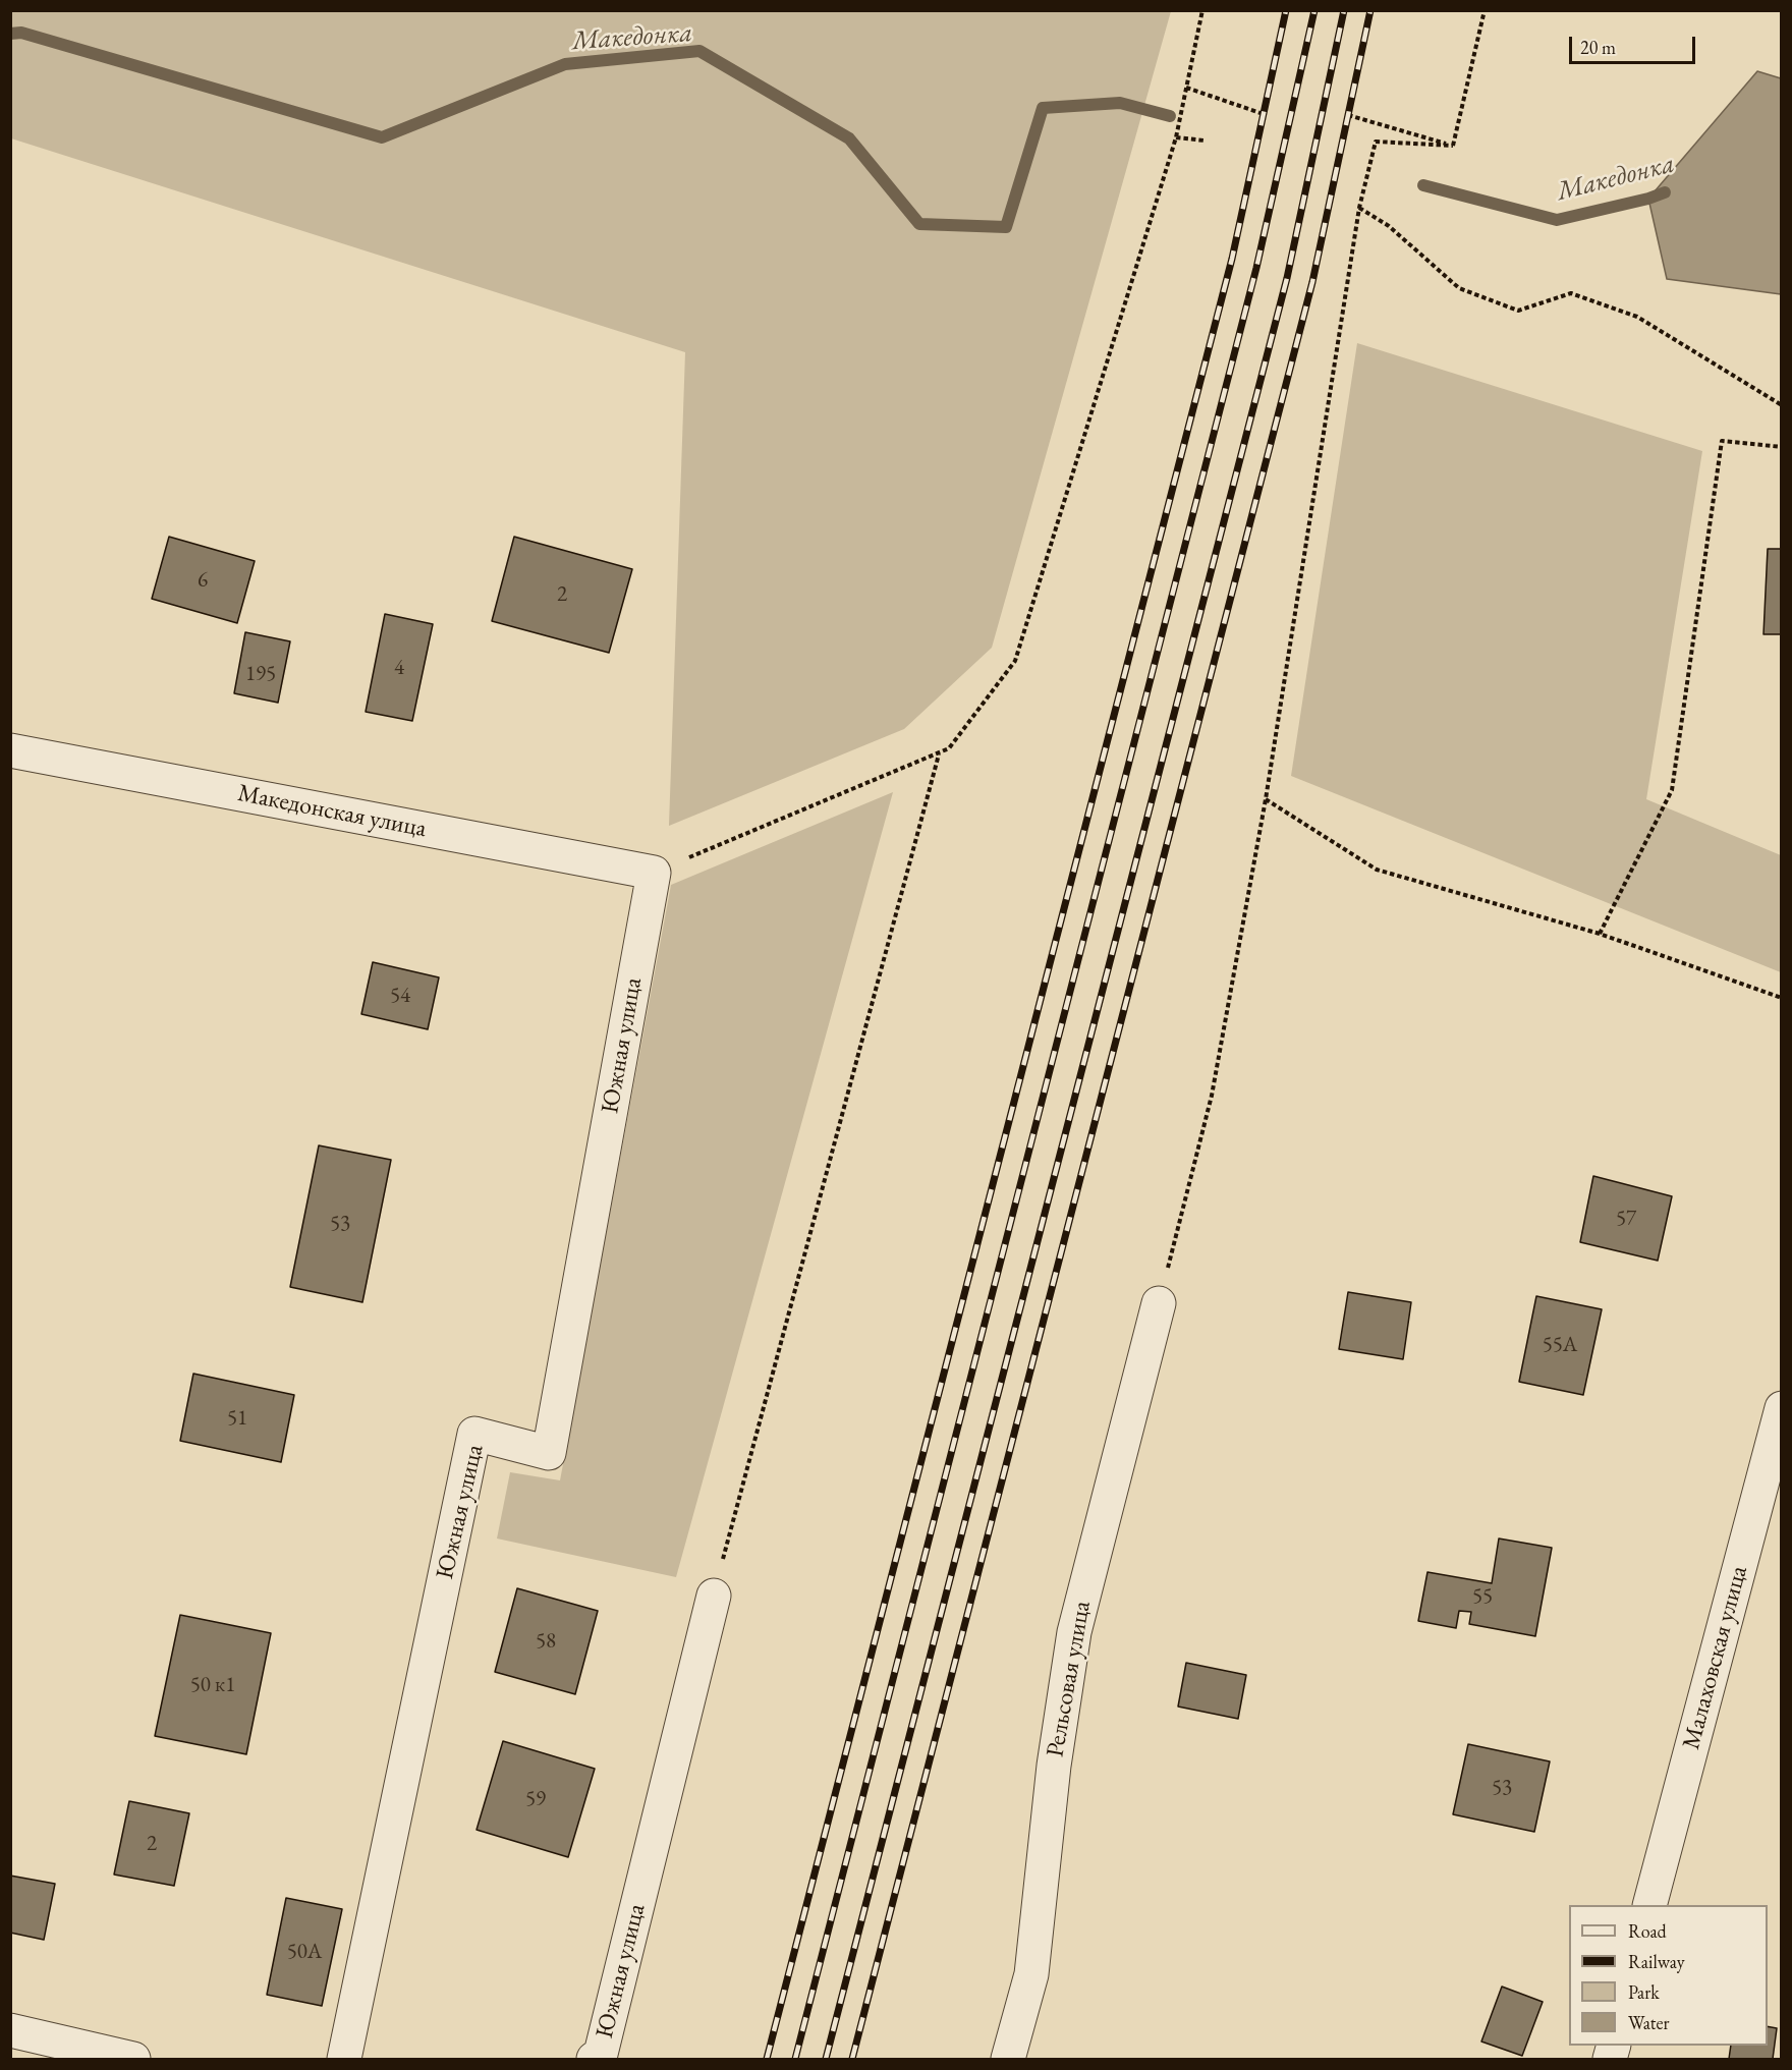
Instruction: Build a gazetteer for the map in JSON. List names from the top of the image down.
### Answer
{
  "streets": {
    "street": [
      "Македонская улица",
      "Южная улица",
      "Малаховская улица",
      "Рельсовая улица"
    ]
  },
  "crossings": [
    ["Македонская улица", "Южная улица"]
  ],
  "water": ["Македонка"],
  "house_numbers": [
    "6",
    "2",
    "4",
    "195",
    "54",
    "57",
    "53",
    "55А",
    "51",
    "55",
    "58",
    "50 к1",
    "53",
    "59",
    "2",
    "50А"
  ],
  "legend": [
    "Road",
    "Railway",
    "Park",
    "Water"
  ],
  "scale_bar": "20 m"
}
